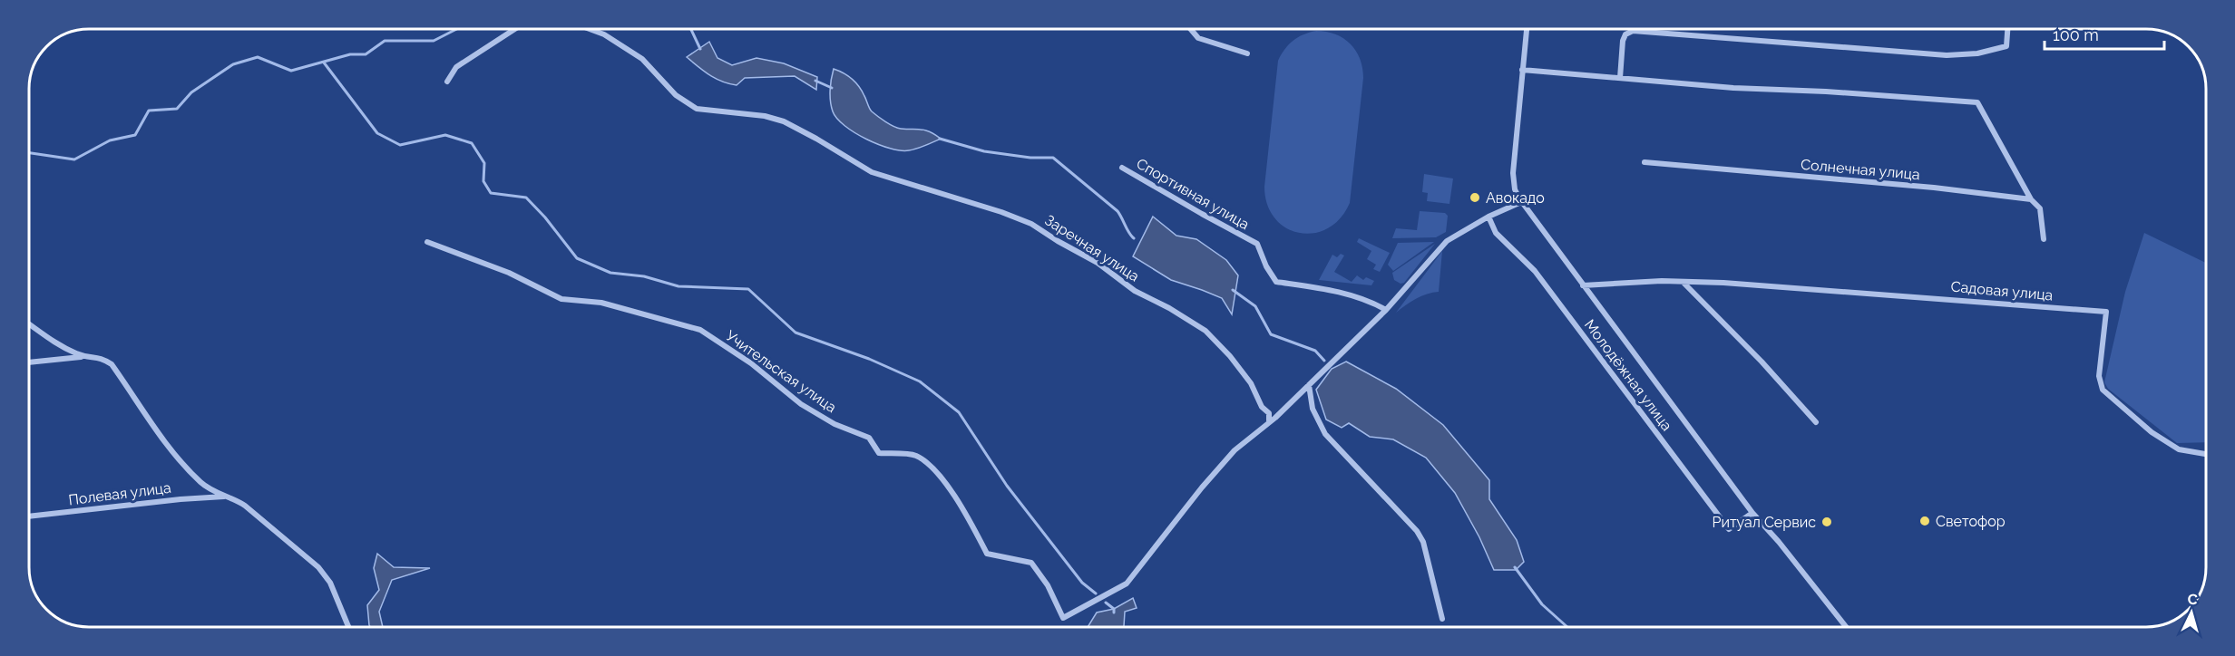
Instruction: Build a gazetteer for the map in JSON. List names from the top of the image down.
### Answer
{
  "streets": {
    "street": [
      "Солнечная улица",
      "Спортивная улица",
      "Заречная улица",
      "Садовая улица",
      "Учительская улица",
      "Молодёжная улица",
      "Полевая улица"
    ]
  },
  "crossings": [
    ["Заречная улица", "Учительская улица"]
  ],
  "places": ["Авокадо", "Светофор", "Ритуал Сервис"],
  "scale_bar": "100 m",
  "north": "top"
}
